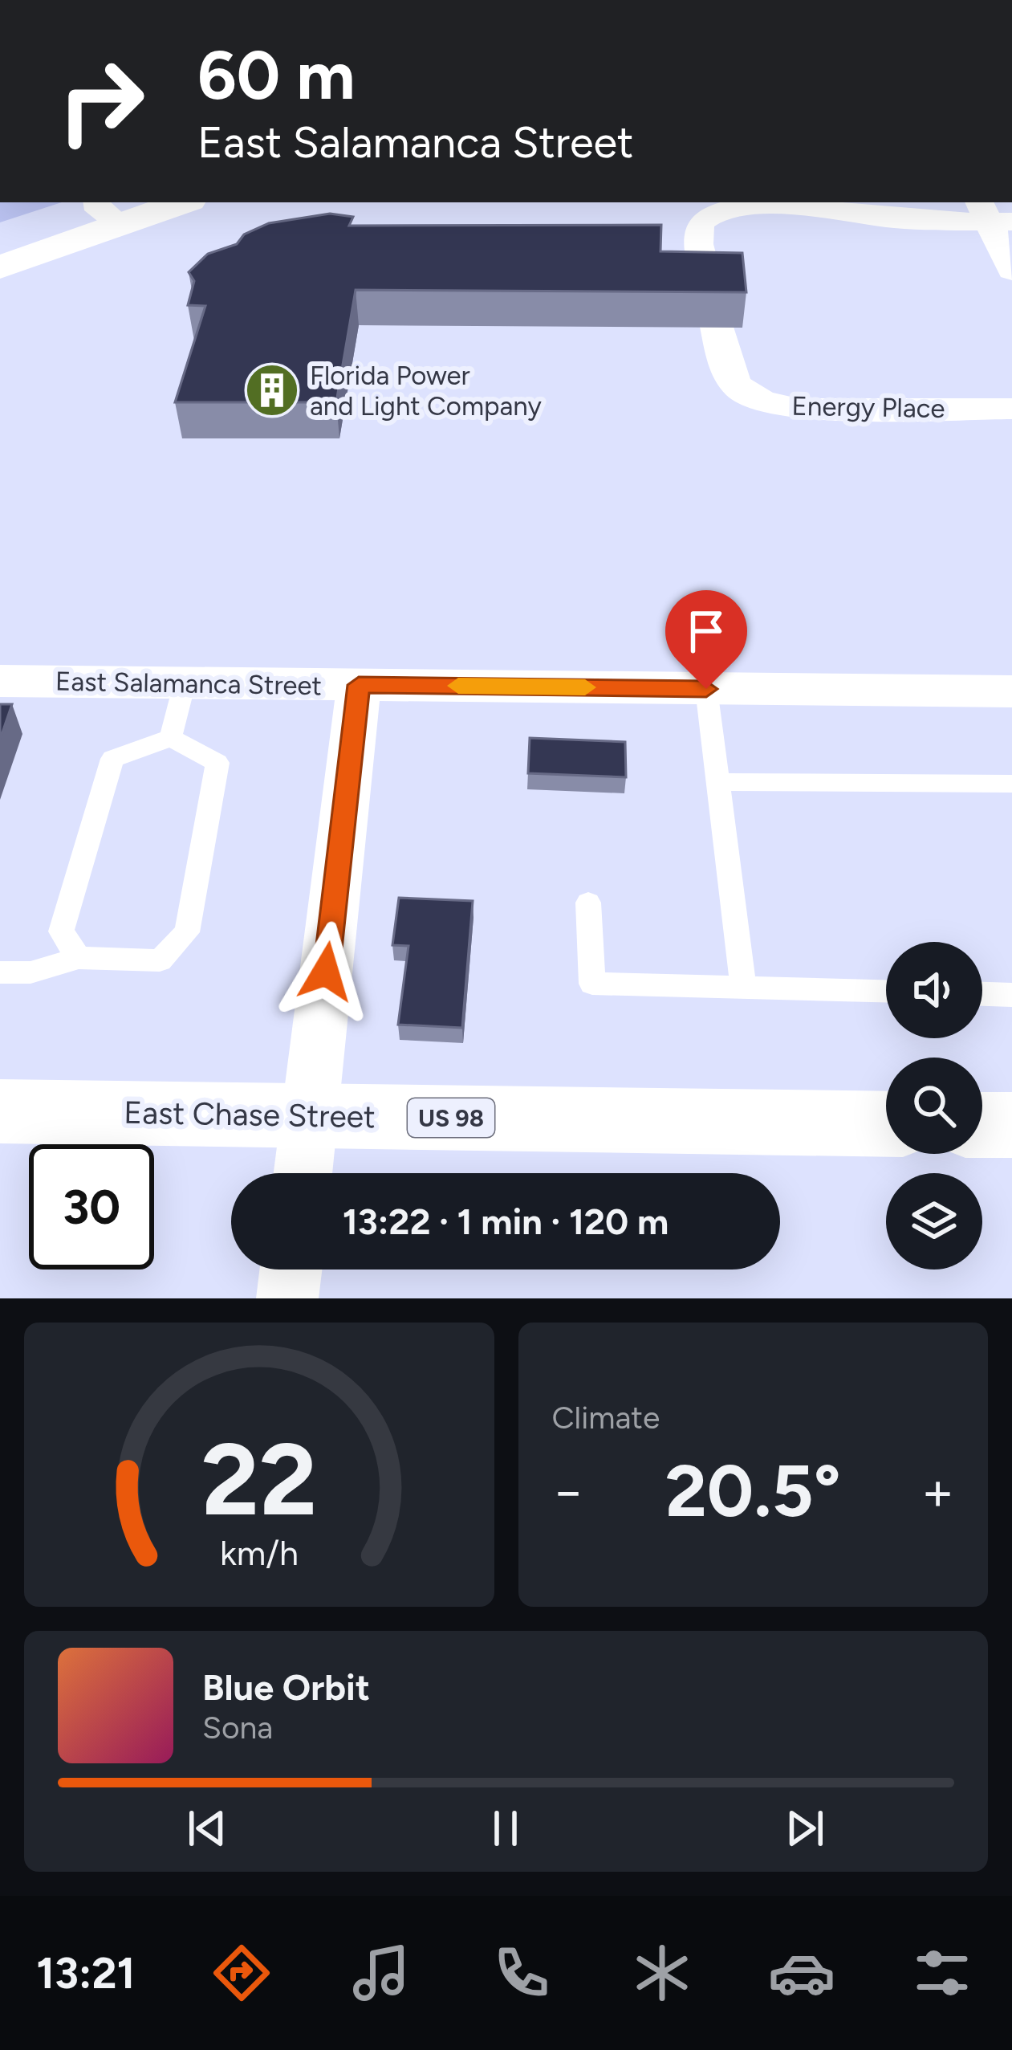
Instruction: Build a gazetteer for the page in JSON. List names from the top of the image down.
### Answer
{
  "streets": {
    "main road": ["East Chase Street", "US 98"],
    "street": ["Energy Place", "East Salamanca Street"]
  },
  "places": {
    "building": ["Florida Power and Light Company"]
  },
  "page": {
    "turn": ["60 m", "East Salamanca Street"],
    "limit": "30",
    "trip": "13:22 · 1 min · 120 m",
    "tile": "Climate",
    "heat": ["−", "20.5°", "+"],
    "song": ["Blue Orbit", "Sona"],
    "tabs": "13:21",
    "gauge": ["22", "km/h"]
  }
}
